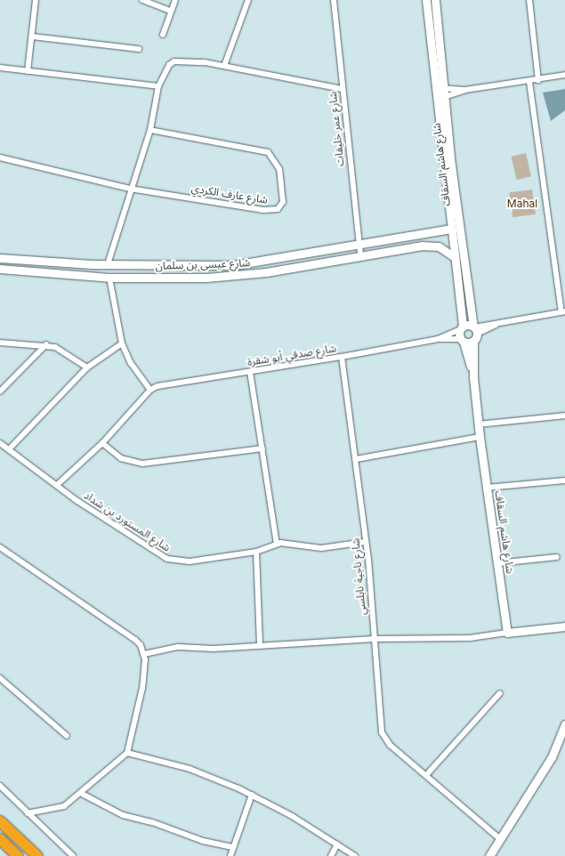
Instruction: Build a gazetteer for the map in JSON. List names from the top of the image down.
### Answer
{
  "streets": {
    "street": [
      "شارع عمر خليفات",
      "شارع هاشم السقاف",
      "شارع عارف الكردي",
      "شارع عيسى بن سلمان",
      "شارع صدقي أبو شقرة",
      "شارع المستورد بن شداد",
      "شارع ناجية نابلسي"
    ]
  },
  "crossings": [
    ["شارع عمر خليفات", "شارع عيسى بن سلمان"],
    ["شارع هاشم السقاف", "شارع عيسى بن سلمان"],
    ["شارع هاشم السقاف", "شارع صدقي أبو شقرة"],
    ["شارع صدقي أبو شقرة", "شارع ناجية نابلسي"],
    ["شارع المستورد بن شداد", "شارع ناجية نابلسي"]
  ],
  "parks": ["Mahal"]
}
